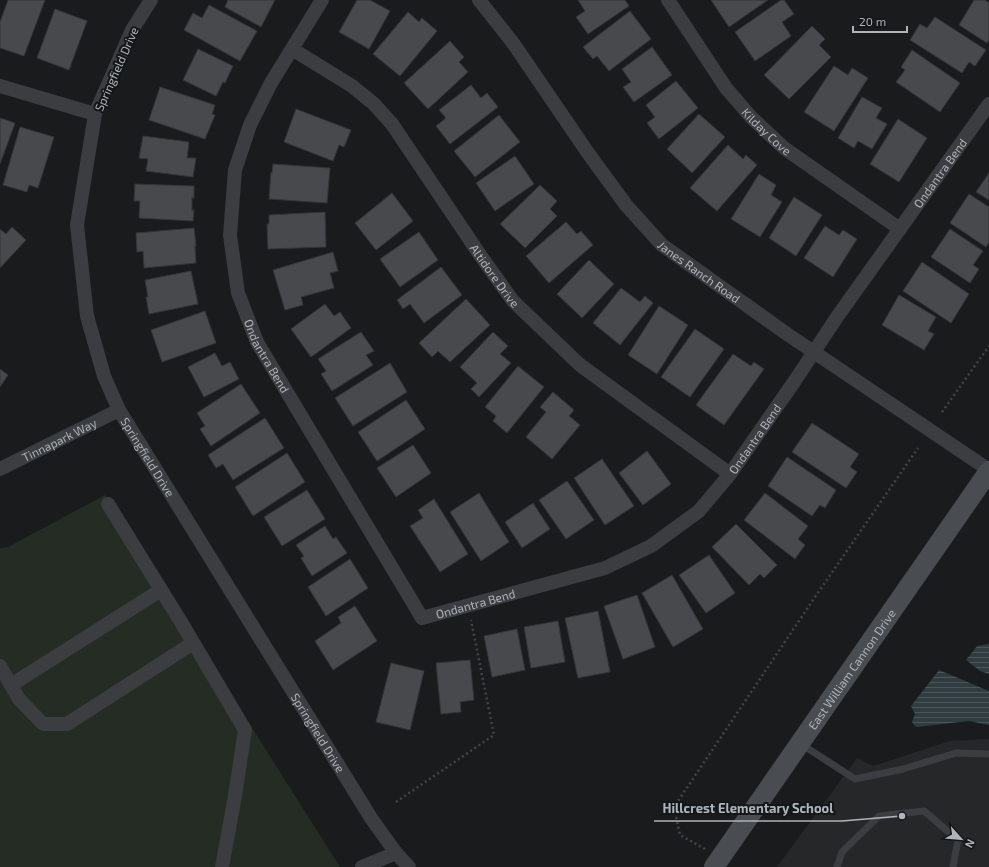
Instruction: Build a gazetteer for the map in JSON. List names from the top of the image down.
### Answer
{
  "streets": {
    "main road": ["East William Cannon Drive"],
    "street": [
      "Springfield Drive",
      "Kilday Cove",
      "Ondantra Bend",
      "Janes Ranch Road",
      "Altidore Drive",
      "Tinnapark Way"
    ]
  },
  "crossings": [
    ["Springfield Drive", "Tinnapark Way"],
    ["Kilday Cove", "Ondantra Bend"],
    ["Ondantra Bend", "Janes Ranch Road"],
    ["Ondantra Bend", "Altidore Drive"],
    ["Janes Ranch Road", "East William Cannon Drive"]
  ],
  "places": ["Hillcrest Elementary School"],
  "scale_bar": "20 m",
  "north": "bottom right"
}
